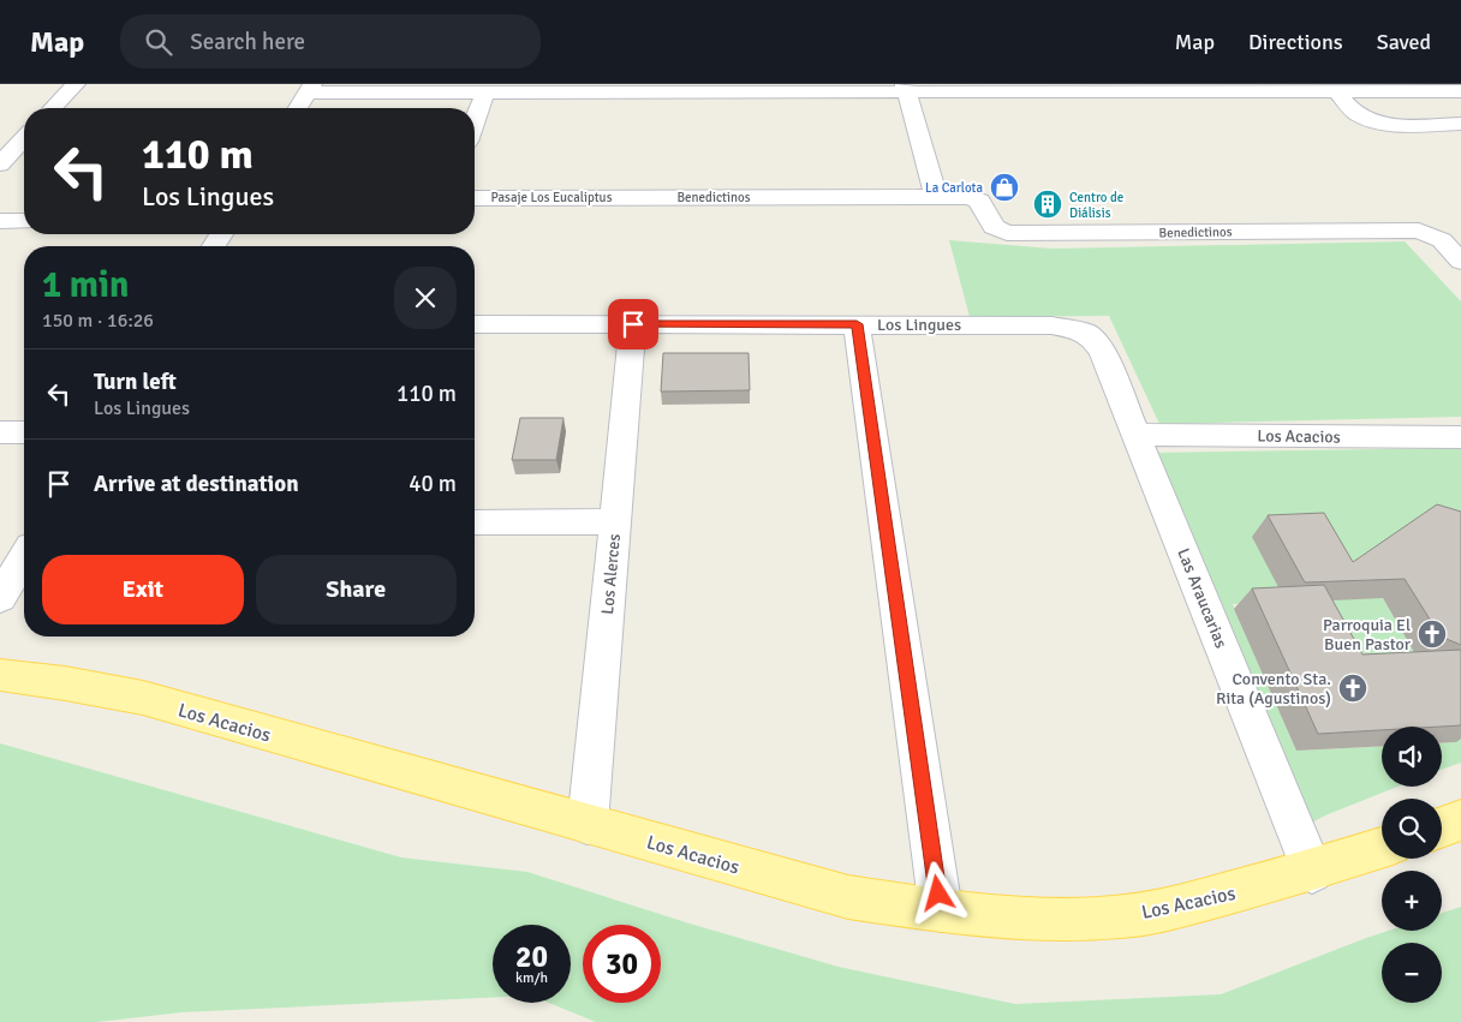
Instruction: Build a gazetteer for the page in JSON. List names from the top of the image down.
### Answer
{
  "streets": {
    "main road": ["Los Acacios"],
    "street": [
      "Pasaje Los Eucaliptus",
      "Benedictinos",
      "Los Lingues",
      "Los Alerces",
      "Las Araucarias"
    ]
  },
  "crossings": [
    ["Pasaje Los Eucaliptus", "Benedictinos"],
    ["Los Lingues", "Los Alerces"],
    ["Los Lingues", "Las Araucarias"],
    ["Los Acacios", "Los Alerces"],
    ["Los Acacios", "Las Araucarias"]
  ],
  "places": {
    "shop": ["La Carlota"],
    "building": ["Centro de Diálisis"],
    "church": ["Parroquia El Buen Pastor", "Convento Sta. Rita (Agustinos)"]
  },
  "page": {
    "header": "Map",
    "search": "Search here",
    "nav": ["Map", "Directions", "Saved"],
    "turn": ["110 m", "Los Lingues"],
    "heading": ["1 min", "150 m · 16:26"],
    "list": [
      {
        "name": "Turn left",
        "note": "Los Lingues",
        "value": "110 m"
      },
      {
        "name": "Arrive at destination",
        "value": "40 m"
      }
    ],
    "buttons": ["Exit", "Share"],
    "map_buttons": ["+", "−"],
    "speed": "20 km/h",
    "limit": "30"
  }
}
